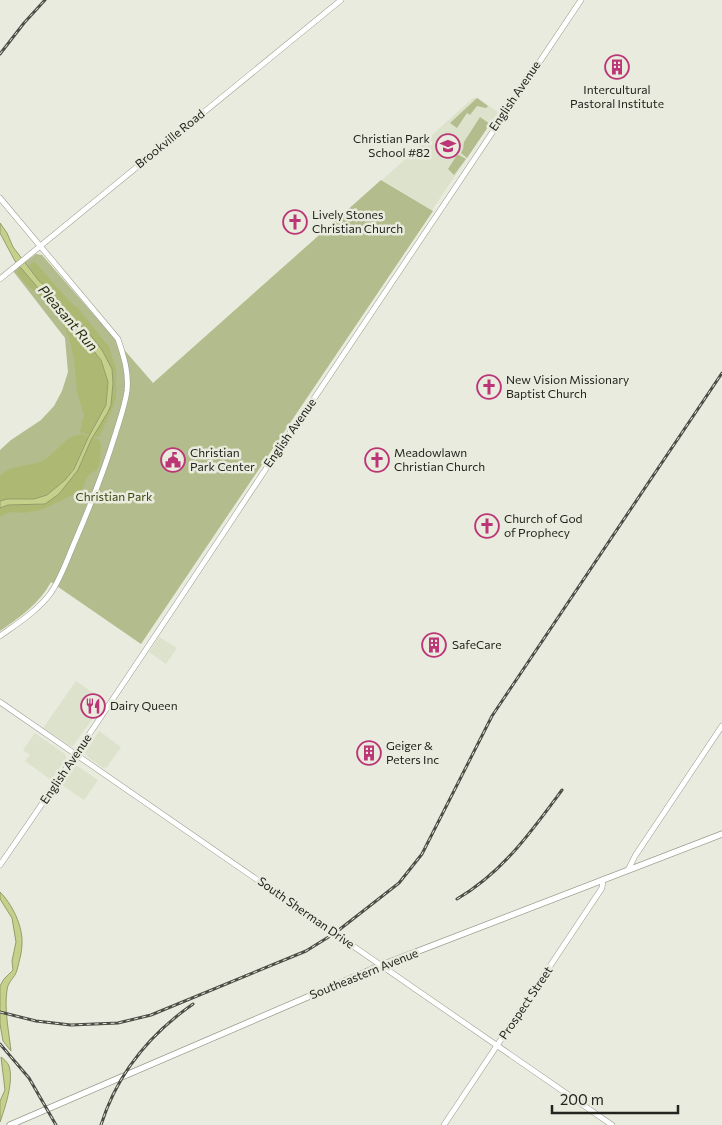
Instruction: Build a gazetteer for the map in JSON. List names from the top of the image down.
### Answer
{
  "streets": {
    "main road": [
      "English Avenue",
      "Brookville Road",
      "South Sherman Drive",
      "Southeastern Avenue",
      "Prospect Street"
    ]
  },
  "crossings": [
    ["English Avenue", "South Sherman Drive"],
    ["South Sherman Drive", "Southeastern Avenue"],
    ["South Sherman Drive", "Prospect Street"],
    ["Southeastern Avenue", "Prospect Street"]
  ],
  "water": ["Pleasant Run"],
  "parks": ["Christian Park"],
  "places": {
    "building": ["Intercultural Pastoral Institute", "SafeCare", "Geiger & Peters Inc"],
    "school or university": ["Christian Park School #82"],
    "church": [
      "Lively Stones Christian Church",
      "New Vision Missionary Baptist Church",
      "Meadowlawn Christian Church",
      "Church of God of Prophecy"
    ],
    "public building": ["Christian Park Center"],
    "restaurant": ["Dairy Queen"]
  },
  "scale_bar": "200 m"
}
